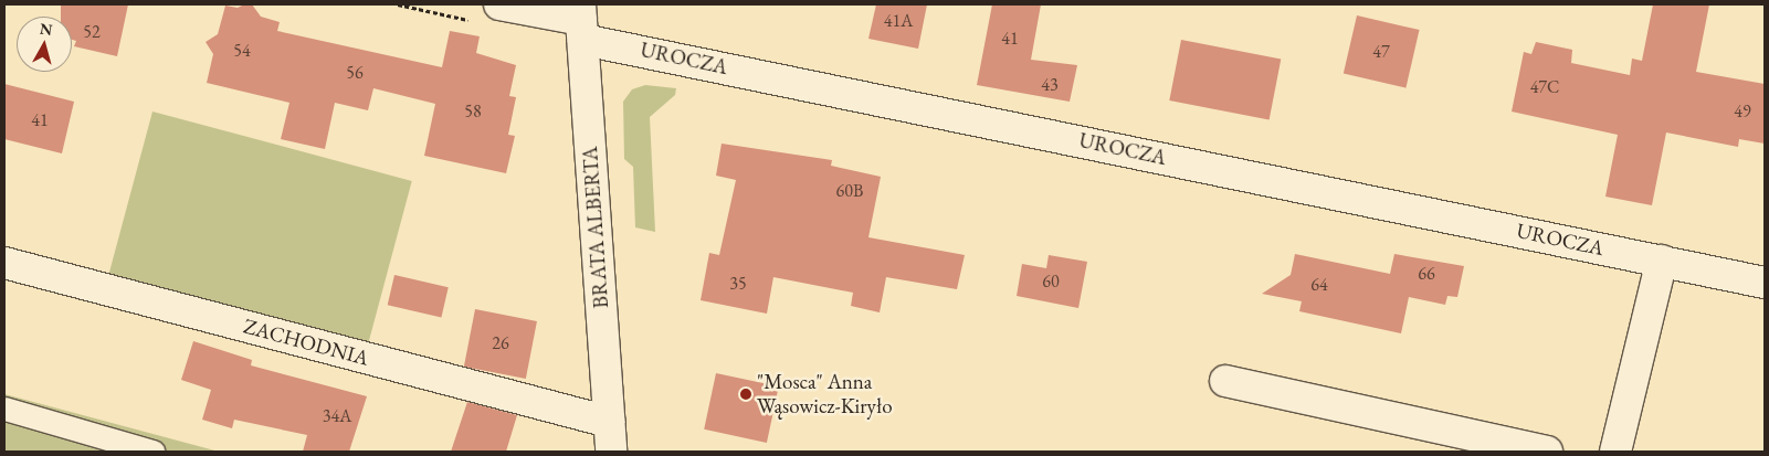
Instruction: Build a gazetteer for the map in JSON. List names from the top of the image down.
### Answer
{
  "streets": {
    "street": ["UROCZA", "BRATA ALBERTA", "ZACHODNIA"]
  },
  "crossings": [
    ["UROCZA", "BRATA ALBERTA"],
    ["BRATA ALBERTA", "ZACHODNIA"]
  ],
  "places": ["\"Mosca\" Anna Wąsowicz-Kiryło"],
  "house_numbers": [
    "41A",
    "52",
    "41",
    "54",
    "47",
    "56",
    "43",
    "47C",
    "58",
    "49",
    "41",
    "60B",
    "66",
    "60",
    "35",
    "64",
    "26",
    "34A"
  ],
  "north": "top"
}
